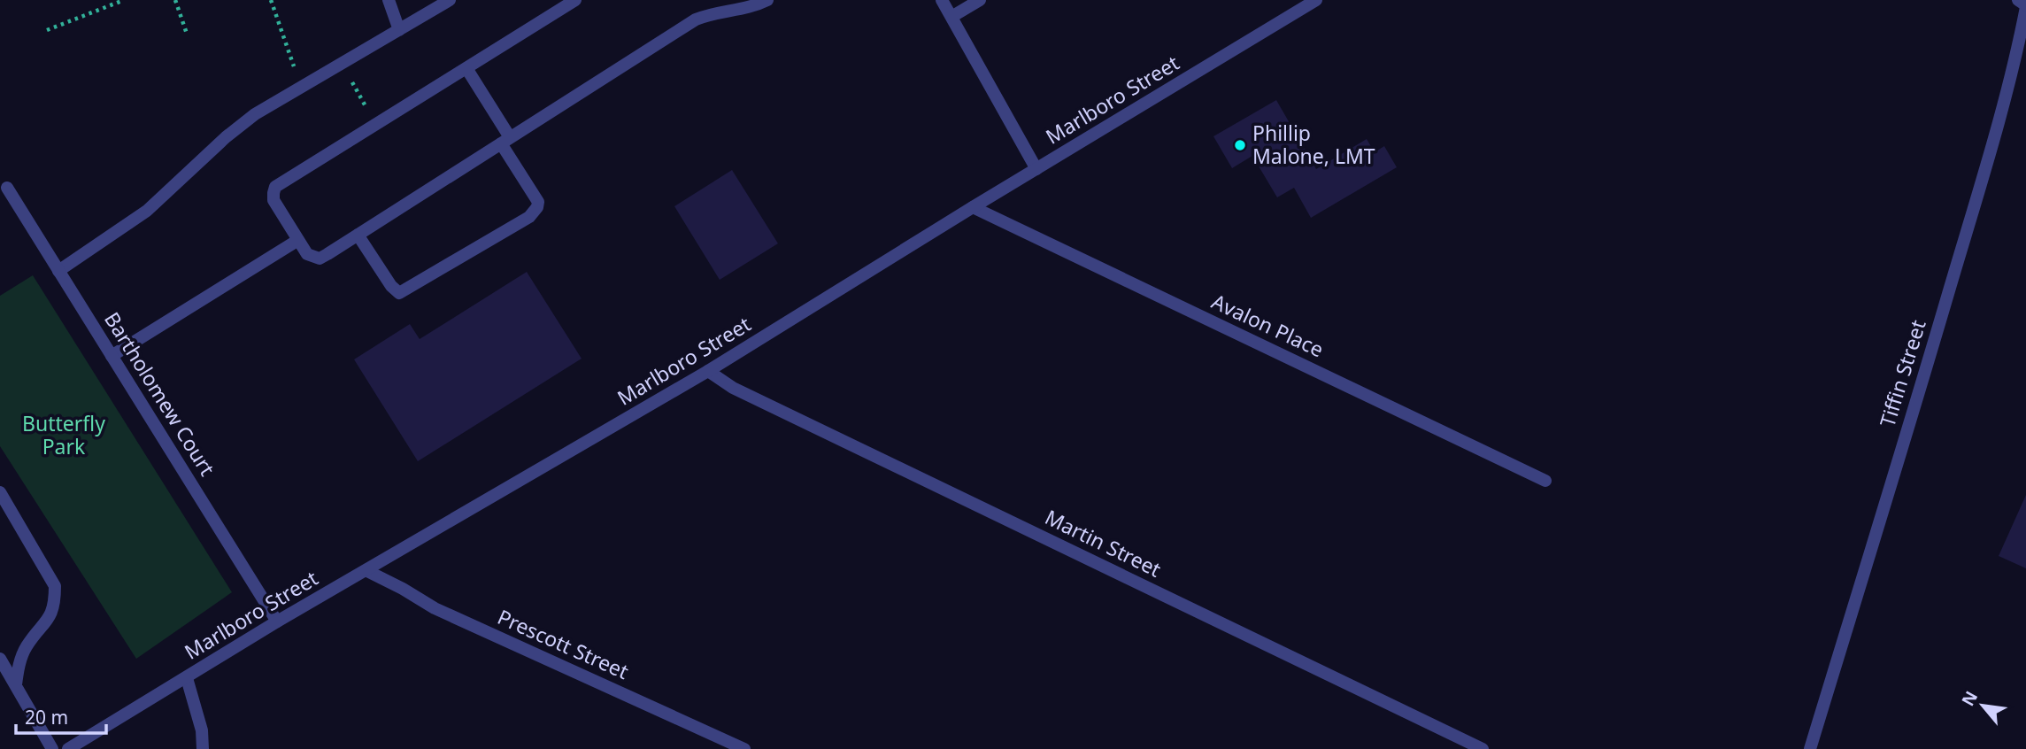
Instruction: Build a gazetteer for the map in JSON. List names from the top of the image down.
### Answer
{
  "streets": {
    "street": [
      "Marlboro Street",
      "Avalon Place",
      "Tiffin Street",
      "Bartholomew Court",
      "Martin Street",
      "Prescott Street"
    ]
  },
  "crossings": [
    ["Marlboro Street", "Avalon Place"],
    ["Marlboro Street", "Bartholomew Court"],
    ["Marlboro Street", "Martin Street"],
    ["Marlboro Street", "Prescott Street"]
  ],
  "parks": ["Butterfly Park"],
  "places": ["Phillip Malone, LMT"],
  "scale_bar": "20 m",
  "north": "top left"
}
